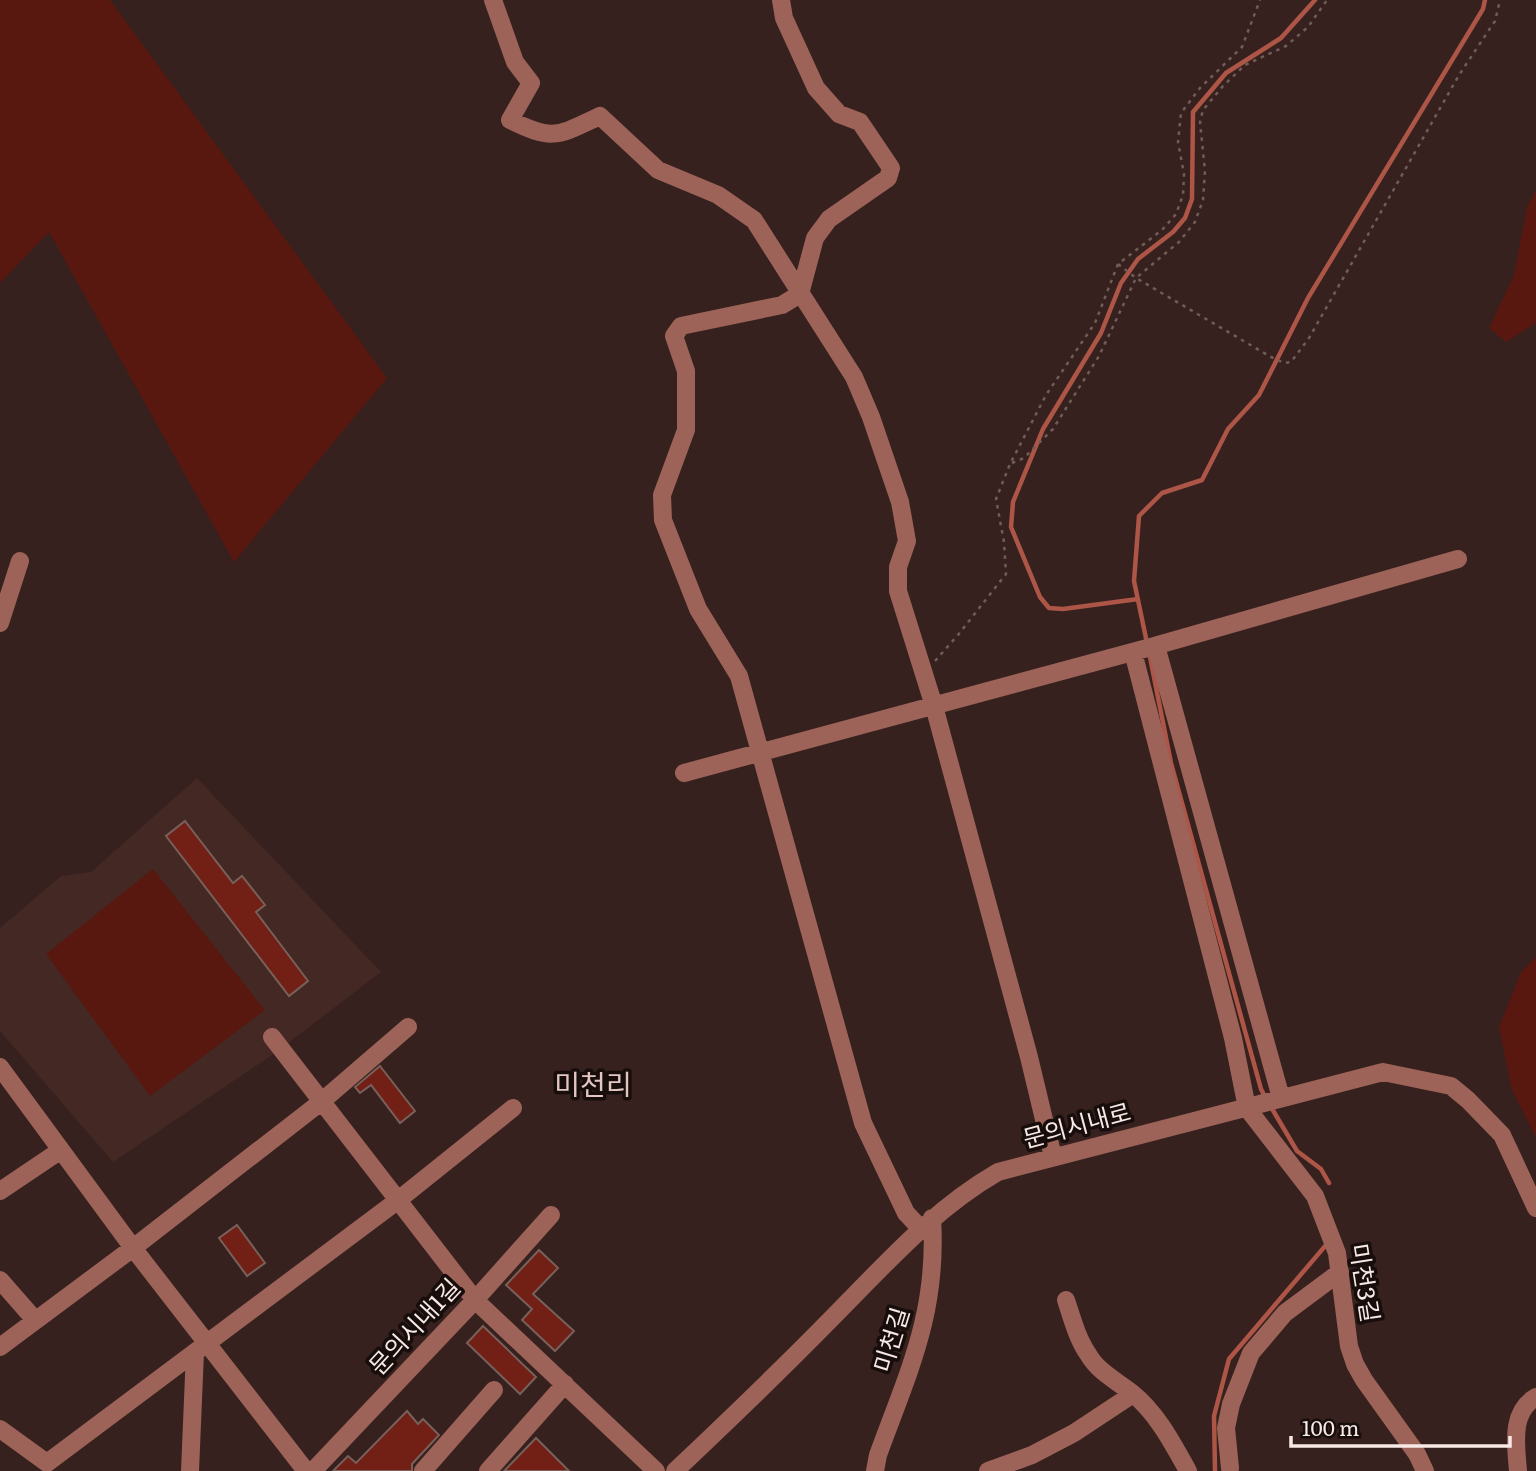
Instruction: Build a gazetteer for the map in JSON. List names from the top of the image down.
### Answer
{
  "streets": {
    "street": [
      "문의시내로",
      "미천3길",
      "문의시내1길",
      "미천길"
    ]
  },
  "crossings": [
    ["문의시내로", "미천3길"],
    ["문의시내로", "미천길"]
  ],
  "districts": ["미천리"],
  "scale_bar": "100 m"
}
